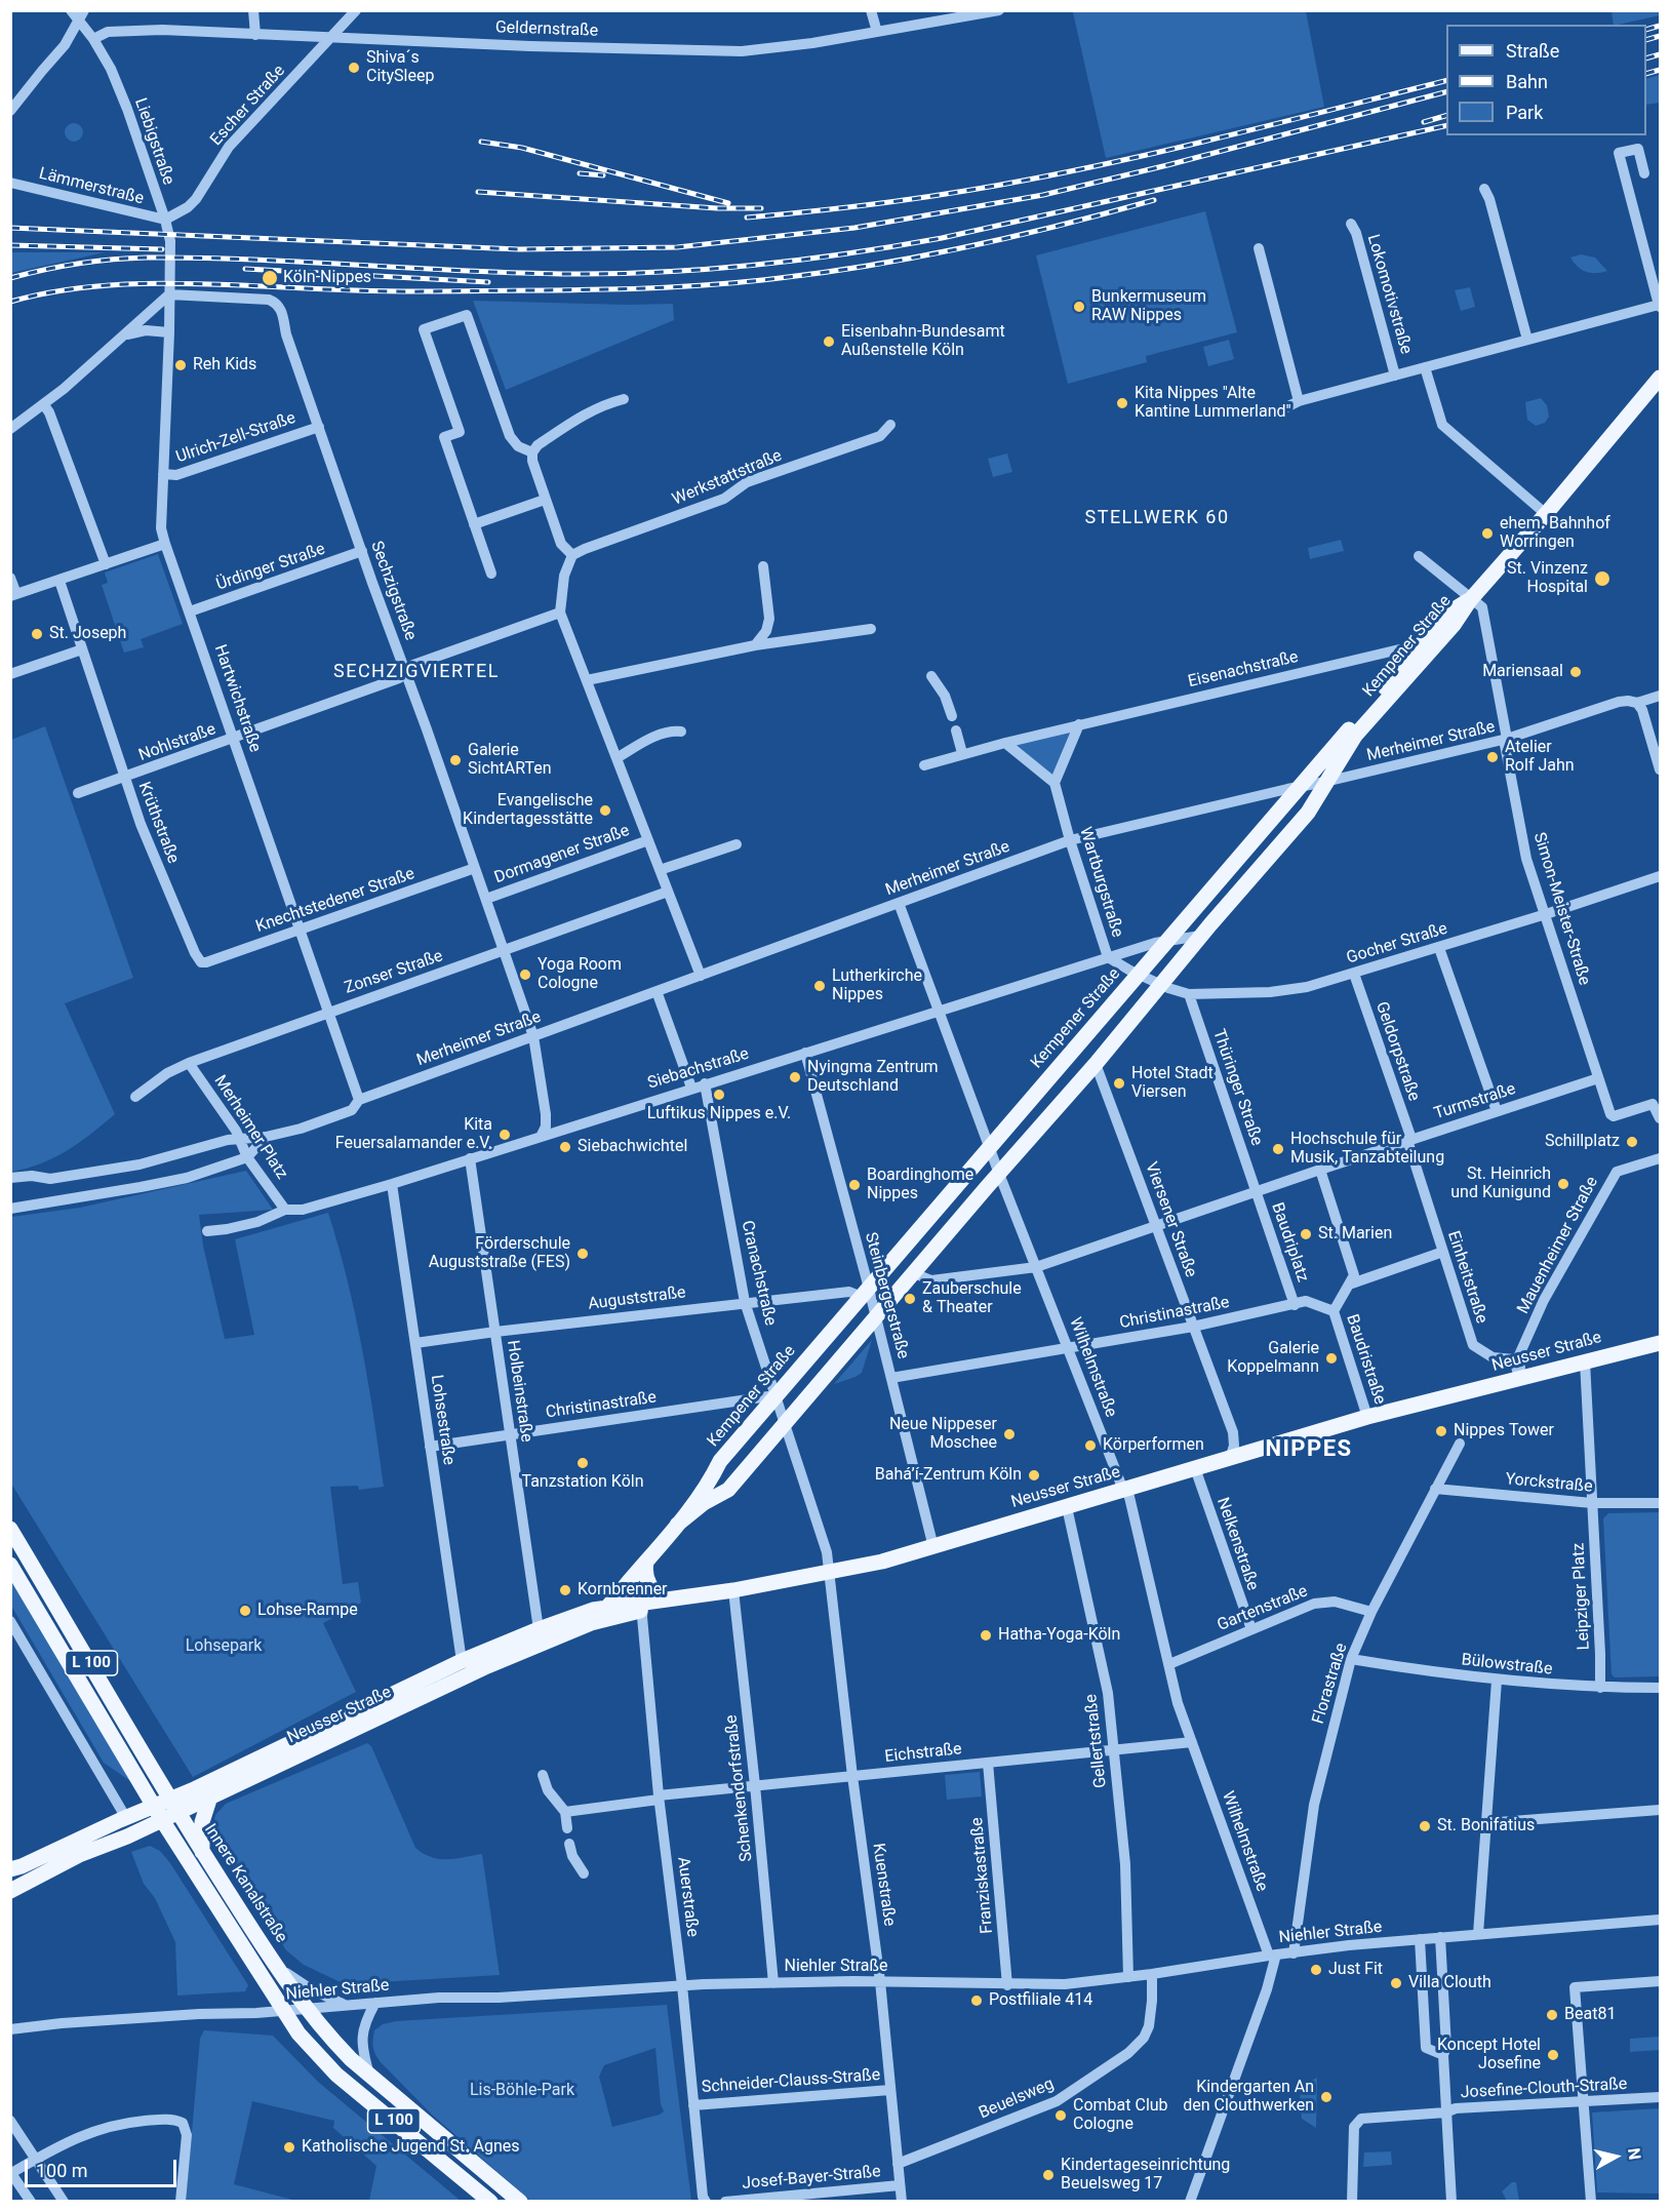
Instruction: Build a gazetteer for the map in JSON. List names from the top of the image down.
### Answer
{
  "streets": {
    "main road": [
      "Kempener Straße",
      "Neusser Straße",
      "L 100",
      "Innere Kanalstraße"
    ],
    "street": [
      "Geldernstraße",
      "Escher Straße",
      "Liebigstraße",
      "Lämmerstraße",
      "Lokomotivstraße",
      "Ulrich-Zell-Straße",
      "Werkstattstraße",
      "Ürdinger Straße",
      "Sechzigstraße",
      "Eisenachstraße",
      "Hartwichstraße",
      "Merheimer Straße",
      "Nohlstraße",
      "Krüthstraße",
      "Dormagener Straße",
      "Wartburgstraße",
      "Knechtstedener Straße",
      "Simon-Meister-Straße",
      "Gocher Straße",
      "Zonser Straße",
      "Geldorpstraße",
      "Siebachstraße",
      "Thüringer Straße",
      "Turmstraße",
      "Merheimer Platz",
      "Viersener Straße",
      "Baudriplatz",
      "Mauenheimer Straße",
      "Cranachstraße",
      "Einheitstraße",
      "Steinbergerstraße",
      "Auguststraße",
      "Christinastraße",
      "Baudristraße",
      "Wilhelmstraße",
      "Holbeinstraße",
      "Lohsestraße",
      "Yorckstraße",
      "Nelkenstraße",
      "Leipziger Platz",
      "Gartenstraße",
      "Bülowstraße",
      "Florastraße",
      "Gellertstraße",
      "Eichstraße",
      "Schenkendorfstraße",
      "Franziskastraße",
      "Kuenstraße",
      "Auerstraße",
      "Niehler Straße",
      "Schneider-Clauss-Straße",
      "Josefine-Clouth-Straße",
      "Beuelsweg",
      "Josef-Bayer-Straße"
    ]
  },
  "crossings": [
    ["Geldernstraße", "Escher Straße"],
    ["Geldernstraße", "Liebigstraße"],
    ["Escher Straße", "Liebigstraße"],
    ["Escher Straße", "Lämmerstraße"],
    ["Liebigstraße", "Lämmerstraße"],
    ["Liebigstraße", "Sechzigstraße"],
    ["Liebigstraße", "Hartwichstraße"],
    ["Ulrich-Zell-Straße", "Sechzigstraße"],
    ["Ulrich-Zell-Straße", "Hartwichstraße"],
    ["Ürdinger Straße", "Sechzigstraße"],
    ["Ürdinger Straße", "Hartwichstraße"],
    ["Sechzigstraße", "Hartwichstraße"],
    ["Sechzigstraße", "Merheimer Straße"],
    ["Sechzigstraße", "Nohlstraße"],
    ["Sechzigstraße", "Dormagener Straße"],
    ["Sechzigstraße", "Knechtstedener Straße"],
    ["Sechzigstraße", "Zonser Straße"],
    ["Sechzigstraße", "Siebachstraße"],
    ["Kempener Straße", "Eisenachstraße"],
    ["Kempener Straße", "Merheimer Straße"],
    ["Kempener Straße", "Wartburgstraße"],
    ["Kempener Straße", "Simon-Meister-Straße"],
    ["Kempener Straße", "Gocher Straße"],
    ["Kempener Straße", "Siebachstraße"],
    ["Kempener Straße", "Viersener Straße"],
    ["Kempener Straße", "Cranachstraße"],
    ["Kempener Straße", "Steinbergerstraße"],
    ["Kempener Straße", "Auguststraße"],
    ["Kempener Straße", "Christinastraße"],
    ["Kempener Straße", "Neusser Straße"],
    ["Kempener Straße", "Wilhelmstraße"],
    ["Hartwichstraße", "Merheimer Straße"],
    ["Hartwichstraße", "Nohlstraße"],
    ["Hartwichstraße", "Knechtstedener Straße"],
    ["Hartwichstraße", "Zonser Straße"],
    ["Merheimer Straße", "Wartburgstraße"],
    ["Merheimer Straße", "Simon-Meister-Straße"],
    ["Merheimer Straße", "Merheimer Platz"],
    ["Merheimer Straße", "Wilhelmstraße"],
    ["Nohlstraße", "Krüthstraße"],
    ["Krüthstraße", "Knechtstedener Straße"],
    ["Wartburgstraße", "Gocher Straße"],
    ["Wartburgstraße", "Siebachstraße"],
    ["Simon-Meister-Straße", "Gocher Straße"],
    ["Simon-Meister-Straße", "Turmstraße"],
    ["Gocher Straße", "Geldorpstraße"],
    ["Gocher Straße", "Thüringer Straße"],
    ["Zonser Straße", "Merheimer Platz"],
    ["Geldorpstraße", "Turmstraße"],
    ["Geldorpstraße", "Einheitstraße"],
    ["Siebachstraße", "Merheimer Platz"],
    ["Siebachstraße", "Cranachstraße"],
    ["Siebachstraße", "Steinbergerstraße"],
    ["Siebachstraße", "Wilhelmstraße"],
    ["Siebachstraße", "Holbeinstraße"],
    ["Siebachstraße", "Lohsestraße"],
    ["Thüringer Straße", "Turmstraße"],
    ["Thüringer Straße", "Baudriplatz"],
    ["Turmstraße", "Baudriplatz"],
    ["Turmstraße", "Einheitstraße"],
    ["Viersener Straße", "Christinastraße"],
    ["Viersener Straße", "Neusser Straße"],
    ["Baudriplatz", "Christinastraße"],
    ["Mauenheimer Straße", "Einheitstraße"],
    ["Cranachstraße", "Auguststraße"],
    ["Cranachstraße", "Christinastraße"],
    ["Cranachstraße", "Neusser Straße"],
    ["Cranachstraße", "Kuenstraße"],
    ["Steinbergerstraße", "Auguststraße"],
    ["Steinbergerstraße", "Christinastraße"],
    ["Steinbergerstraße", "Neusser Straße"],
    ["Auguststraße", "Holbeinstraße"],
    ["Auguststraße", "Lohsestraße"],
    ["Christinastraße", "Baudristraße"],
    ["Christinastraße", "Wilhelmstraße"],
    ["Christinastraße", "Holbeinstraße"],
    ["Christinastraße", "Lohsestraße"],
    ["Neusser Straße", "Baudristraße"],
    ["Neusser Straße", "Wilhelmstraße"],
    ["Neusser Straße", "Holbeinstraße"],
    ["Neusser Straße", "Lohsestraße"],
    ["Neusser Straße", "Nelkenstraße"],
    ["Neusser Straße", "Leipziger Platz"],
    ["Neusser Straße", "L 100"],
    ["Neusser Straße", "Gellertstraße"],
    ["Neusser Straße", "Schenkendorfstraße"],
    ["Neusser Straße", "Innere Kanalstraße"],
    ["Neusser Straße", "Kuenstraße"],
    ["Neusser Straße", "Auerstraße"],
    ["Wilhelmstraße", "Gartenstraße"],
    ["Wilhelmstraße", "Eichstraße"],
    ["Wilhelmstraße", "Niehler Straße"],
    ["Yorckstraße", "Leipziger Platz"],
    ["Yorckstraße", "Florastraße"],
    ["Nelkenstraße", "Gartenstraße"],
    ["Leipziger Platz", "Bülowstraße"],
    ["Gartenstraße", "Florastraße"],
    ["L 100", "Niehler Straße"],
    ["Bülowstraße", "Florastraße"],
    ["Florastraße", "Niehler Straße"],
    ["Gellertstraße", "Eichstraße"],
    ["Gellertstraße", "Niehler Straße"],
    ["Eichstraße", "Schenkendorfstraße"],
    ["Eichstraße", "Franziskastraße"],
    ["Eichstraße", "Kuenstraße"],
    ["Eichstraße", "Auerstraße"],
    ["Schenkendorfstraße", "Niehler Straße"],
    ["Franziskastraße", "Niehler Straße"],
    ["Innere Kanalstraße", "Niehler Straße"],
    ["Kuenstraße", "Niehler Straße"],
    ["Kuenstraße", "Schneider-Clauss-Straße"],
    ["Kuenstraße", "Beuelsweg"],
    ["Kuenstraße", "Josef-Bayer-Straße"],
    ["Auerstraße", "Niehler Straße"],
    ["Auerstraße", "Schneider-Clauss-Straße"],
    ["Niehler Straße", "Beuelsweg"]
  ],
  "districts": ["STELLWERK 60", "SECHZIGVIERTEL", "NIPPES"],
  "parks": ["Lohsepark", "Lis-Böhle-Park"],
  "places": [
    "Shiva´s CitySleep",
    "Köln-Nippes",
    "Bunkermuseum RAW Nippes",
    "Eisenbahn-Bundesamt Außenstelle Köln",
    "Reh Kids",
    "Kita Nippes \"Alte Kantine Lummerland\"",
    "ehem. Bahnhof Worringen",
    "St. Vinzenz Hospital",
    "St. Joseph",
    "Mariensaal",
    "Atelier Rolf Jahn",
    "Galerie SichtARTen",
    "Evangelische Kindertagesstätte",
    "Yoga Room Cologne",
    "Lutherkirche Nippes",
    "Nyingma Zentrum Deutschland",
    "Hotel Stadt Viersen",
    "Luftikus Nippes e.V.",
    "Kita Feuersalamander e.V.",
    "Schillplatz",
    "Siebachwichtel",
    "Hochschule für Musik, Tanzabteilung",
    "St. Heinrich und Kunigund",
    "Boardinghome Nippes",
    "St. Marien",
    "Förderschule Auguststraße (FES)",
    "Zauberschule & Theater",
    "Galerie Koppelmann",
    "Nippes Tower",
    "Neue Nippeser Moschee",
    "Körperformen",
    "Tanzstation Köln",
    "Bahá’í-Zentrum Köln",
    "Kornbrenner",
    "Lohse-Rampe",
    "Hatha-Yoga-Köln",
    "St. Bonifatius",
    "Just Fit",
    "Villa Clouth",
    "Postfiliale 414",
    "Beat81",
    "Koncept Hotel Josefine",
    "Kindergarten An den Clouthwerken",
    "Combat Club Cologne",
    "Katholische Jugend St. Agnes",
    "Kindertageseinrichtung Beuelsweg 17"
  ],
  "legend": ["Straße", "Bahn", "Park"],
  "scale_bar": "100 m",
  "north": "right"
}
